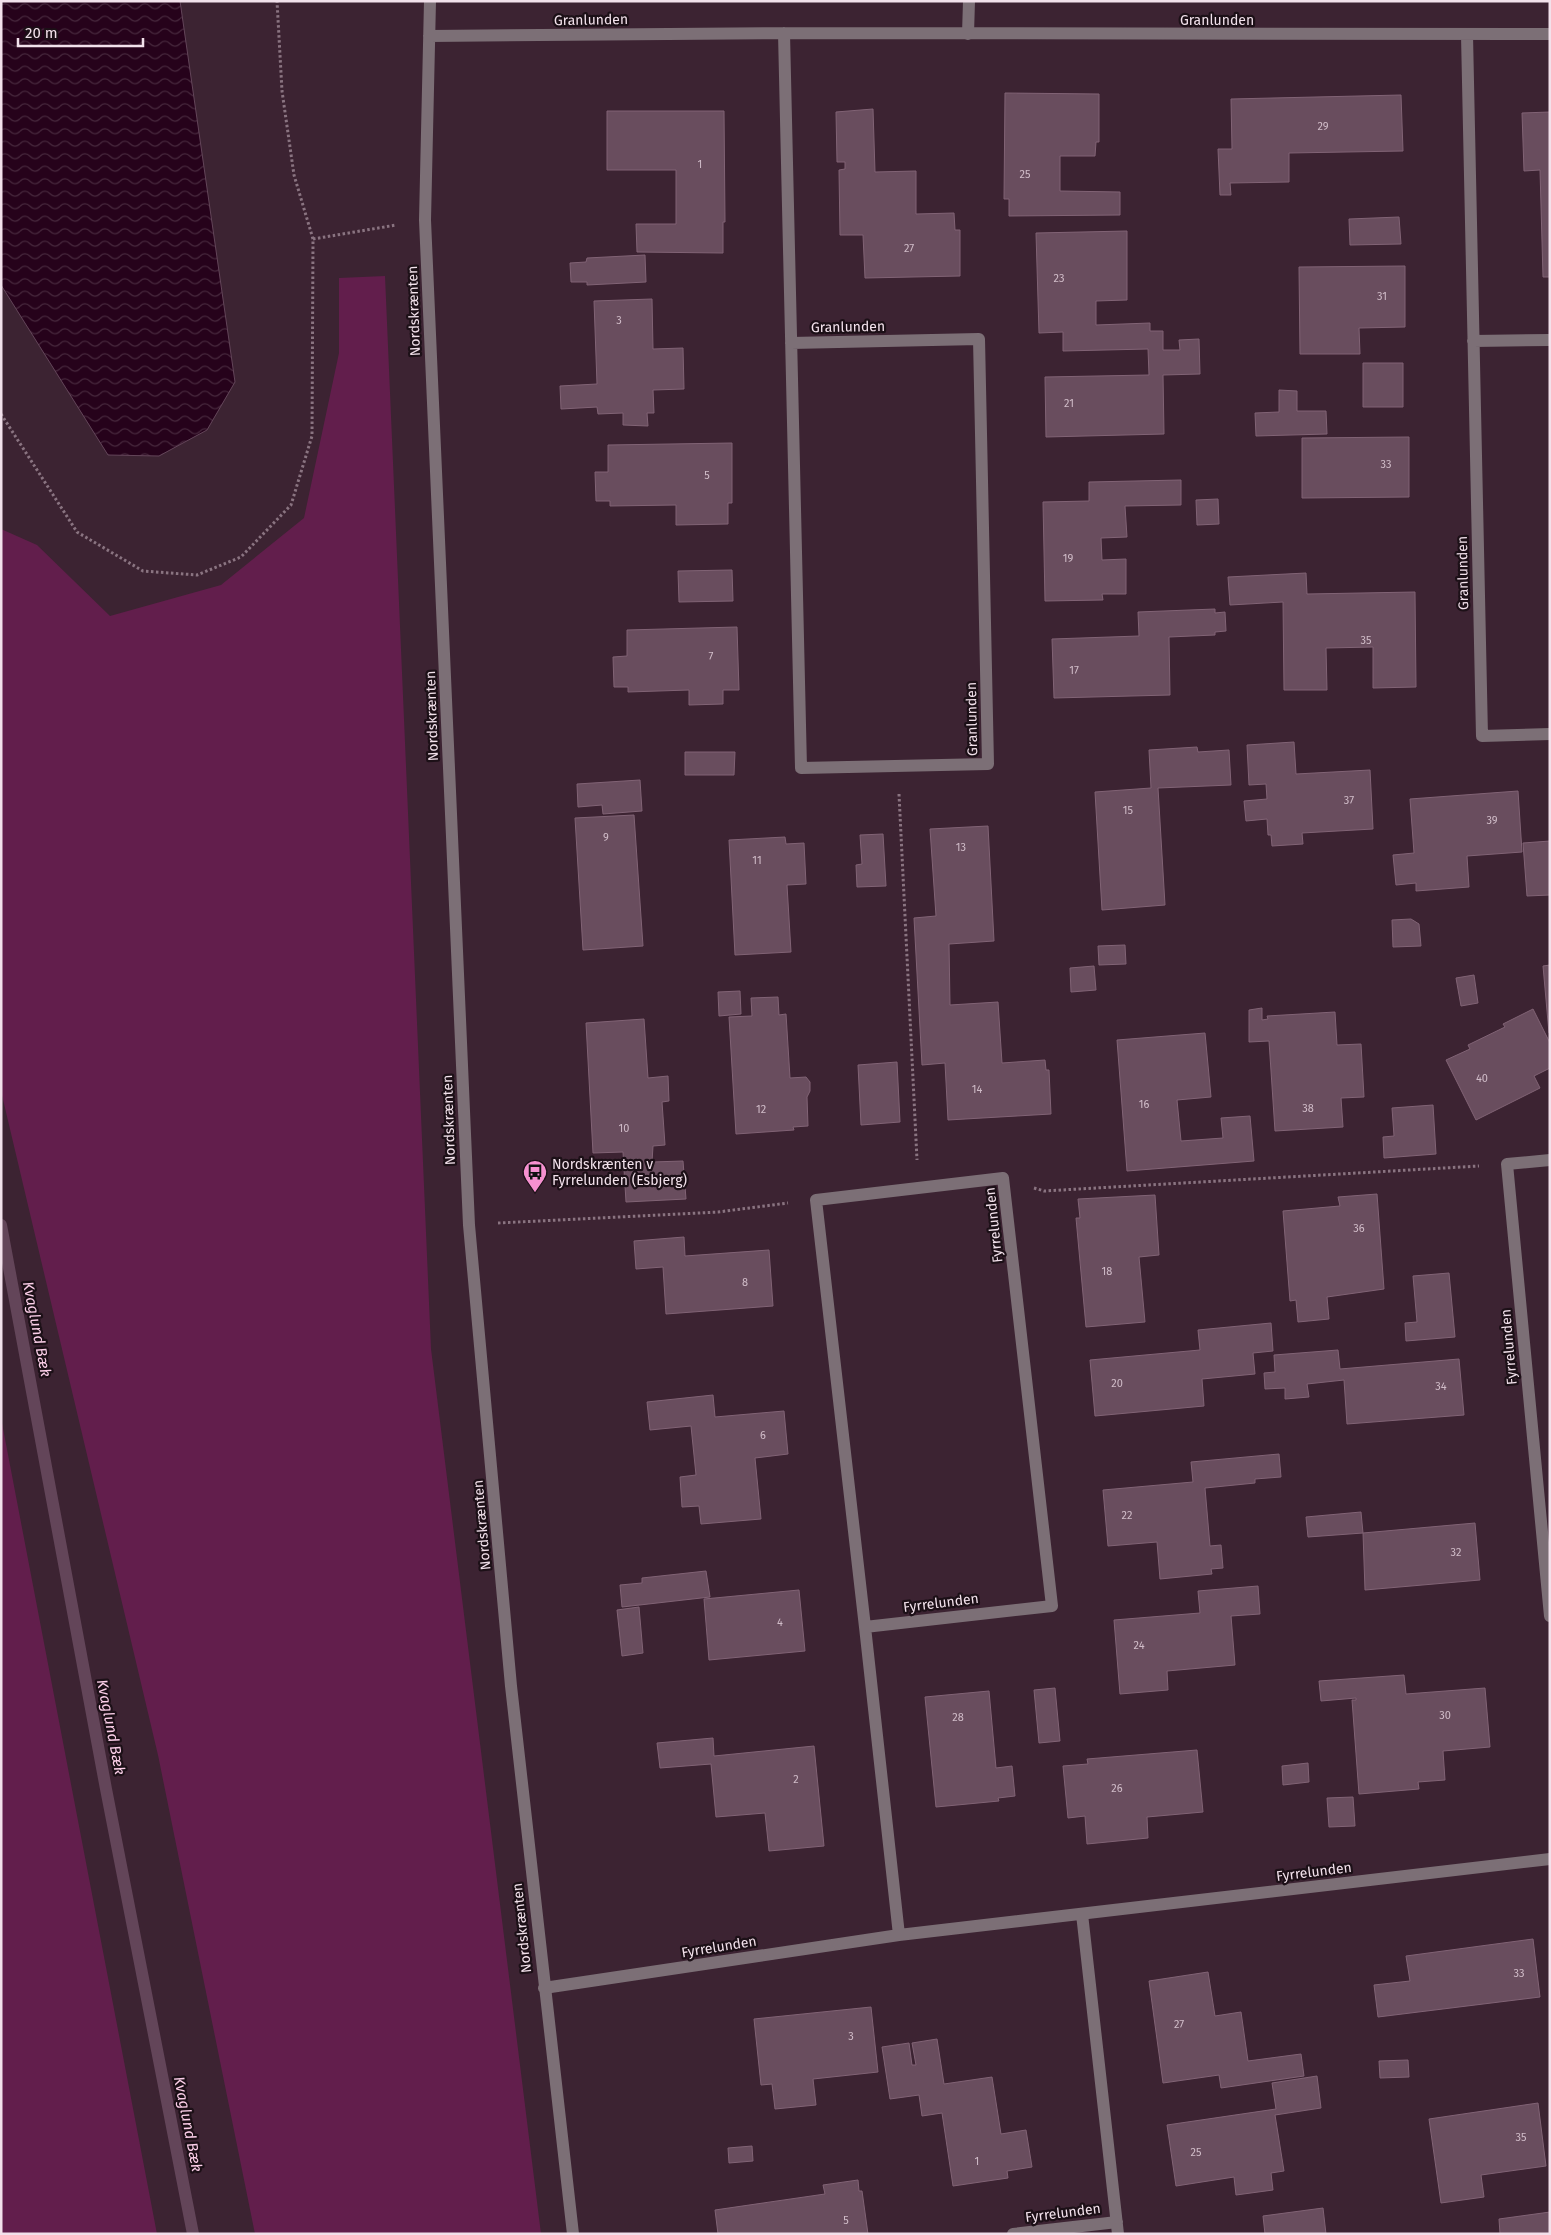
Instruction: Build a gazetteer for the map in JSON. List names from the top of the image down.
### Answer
{
  "streets": {
    "street": ["Granlunden", "Nordskrænten", "Fyrrelunden"]
  },
  "crossings": [
    ["Granlunden", "Nordskrænten"],
    ["Nordskrænten", "Fyrrelunden"]
  ],
  "water": ["Kvaglund Bæk"],
  "places": {
    "bus stop": ["Nordskrænten v Fyrrelunden (Esbjerg)"]
  },
  "house_numbers": [
    "29",
    "1",
    "25",
    "27",
    "23",
    "31",
    "3",
    "21",
    "33",
    "5",
    "19",
    "35",
    "7",
    "17",
    "37",
    "15",
    "39",
    "9",
    "13",
    "11",
    "40",
    "14",
    "16",
    "38",
    "12",
    "10",
    "36",
    "18",
    "8",
    "20",
    "34",
    "6",
    "22",
    "32",
    "4",
    "24",
    "30",
    "28",
    "2",
    "26",
    "33",
    "27",
    "3",
    "35",
    "25",
    "1",
    "5"
  ],
  "scale_bar": "20 m"
}
